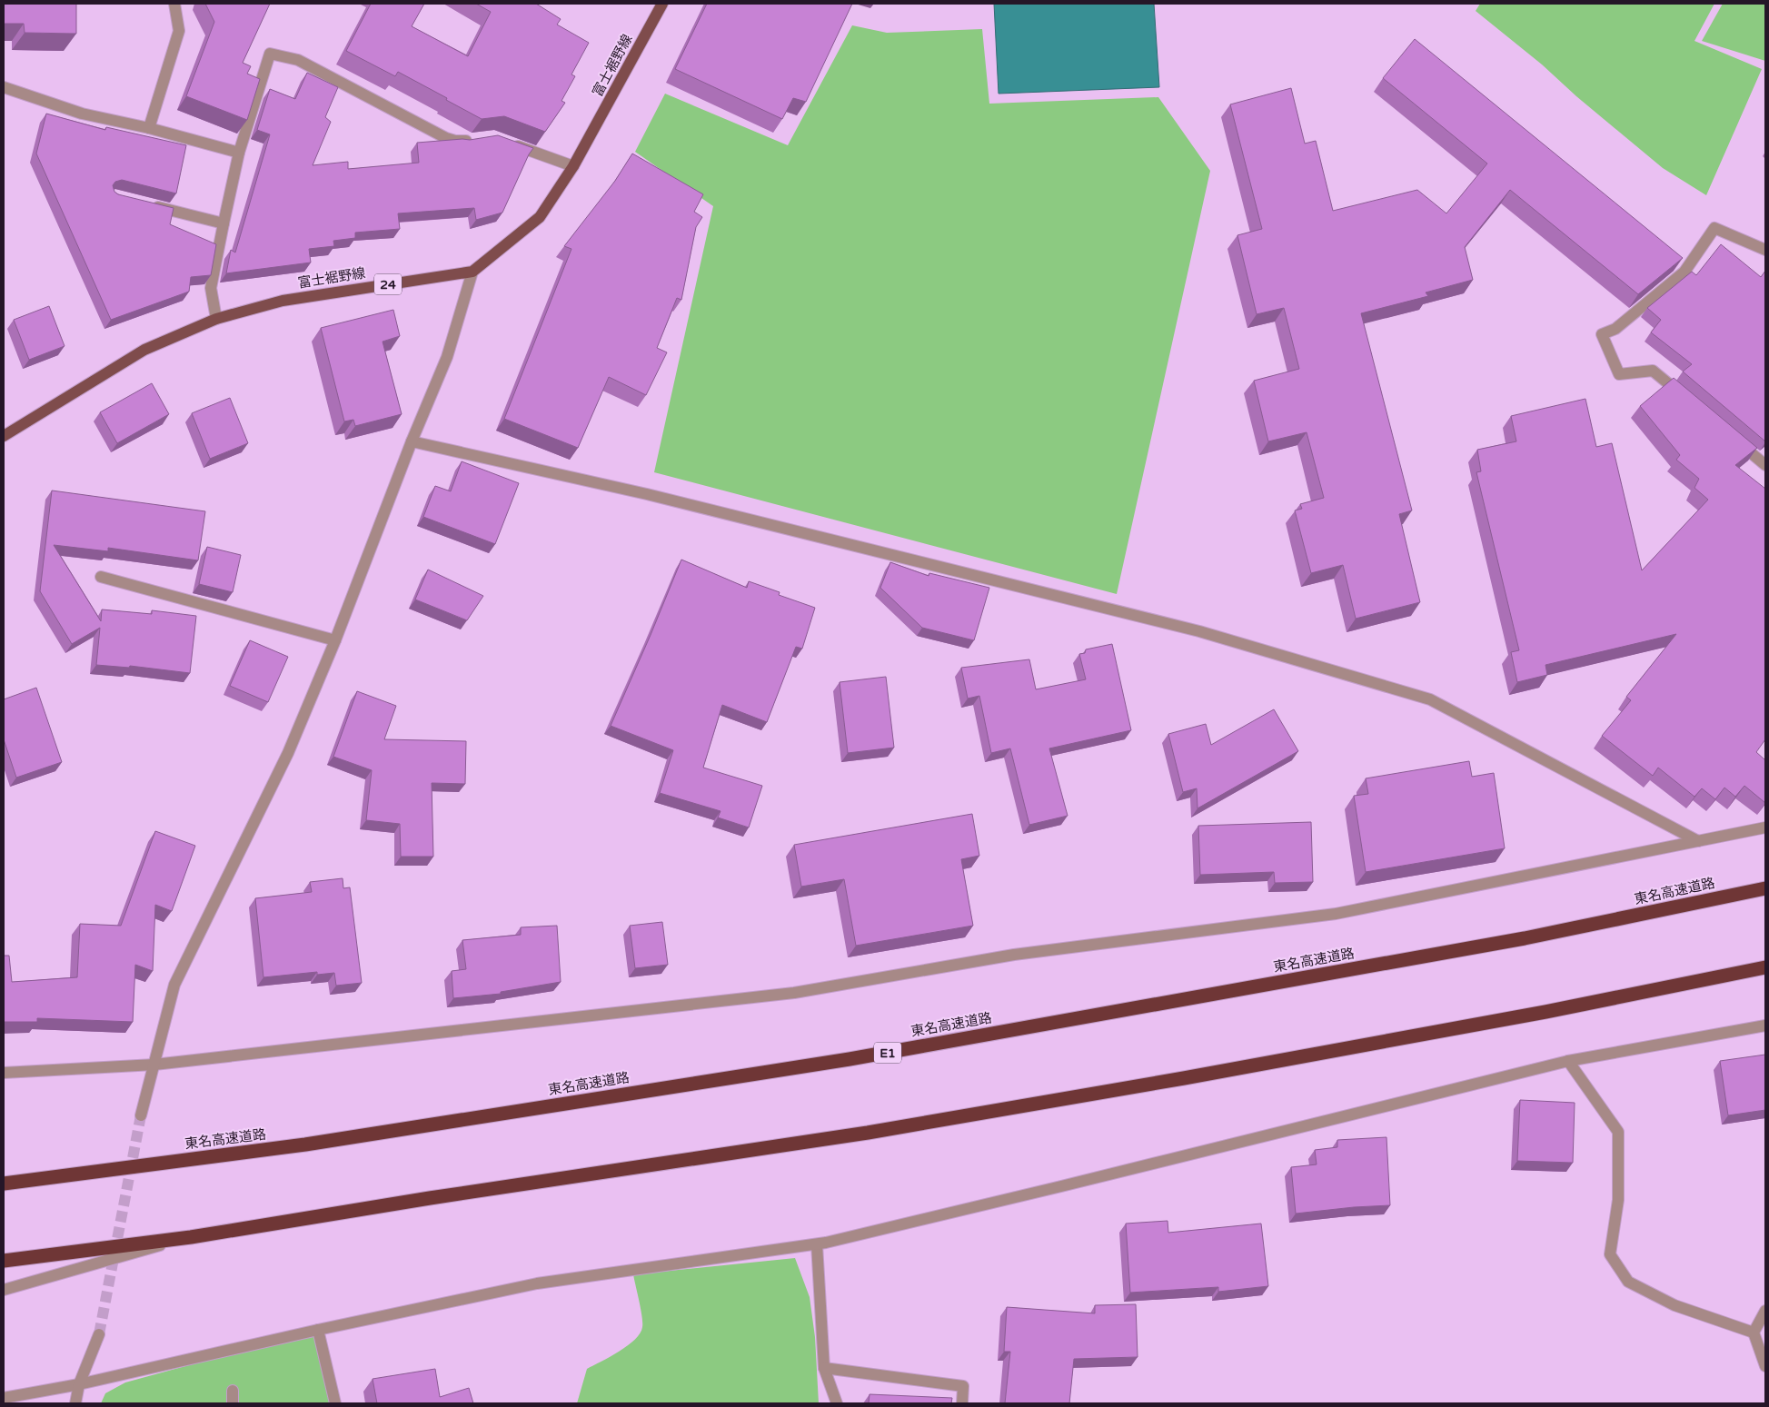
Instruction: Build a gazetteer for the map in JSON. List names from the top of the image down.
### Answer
{
  "streets": {
    "highway": ["東名高速道路", "E1"],
    "main road": ["富士裾野線", "24"]
  }
}
